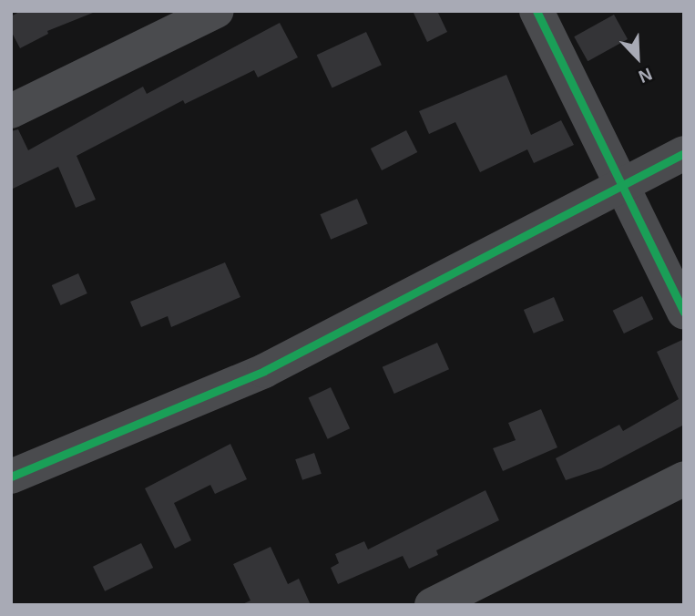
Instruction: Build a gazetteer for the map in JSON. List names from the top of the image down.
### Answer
{
  "north": "bottom right"
}
